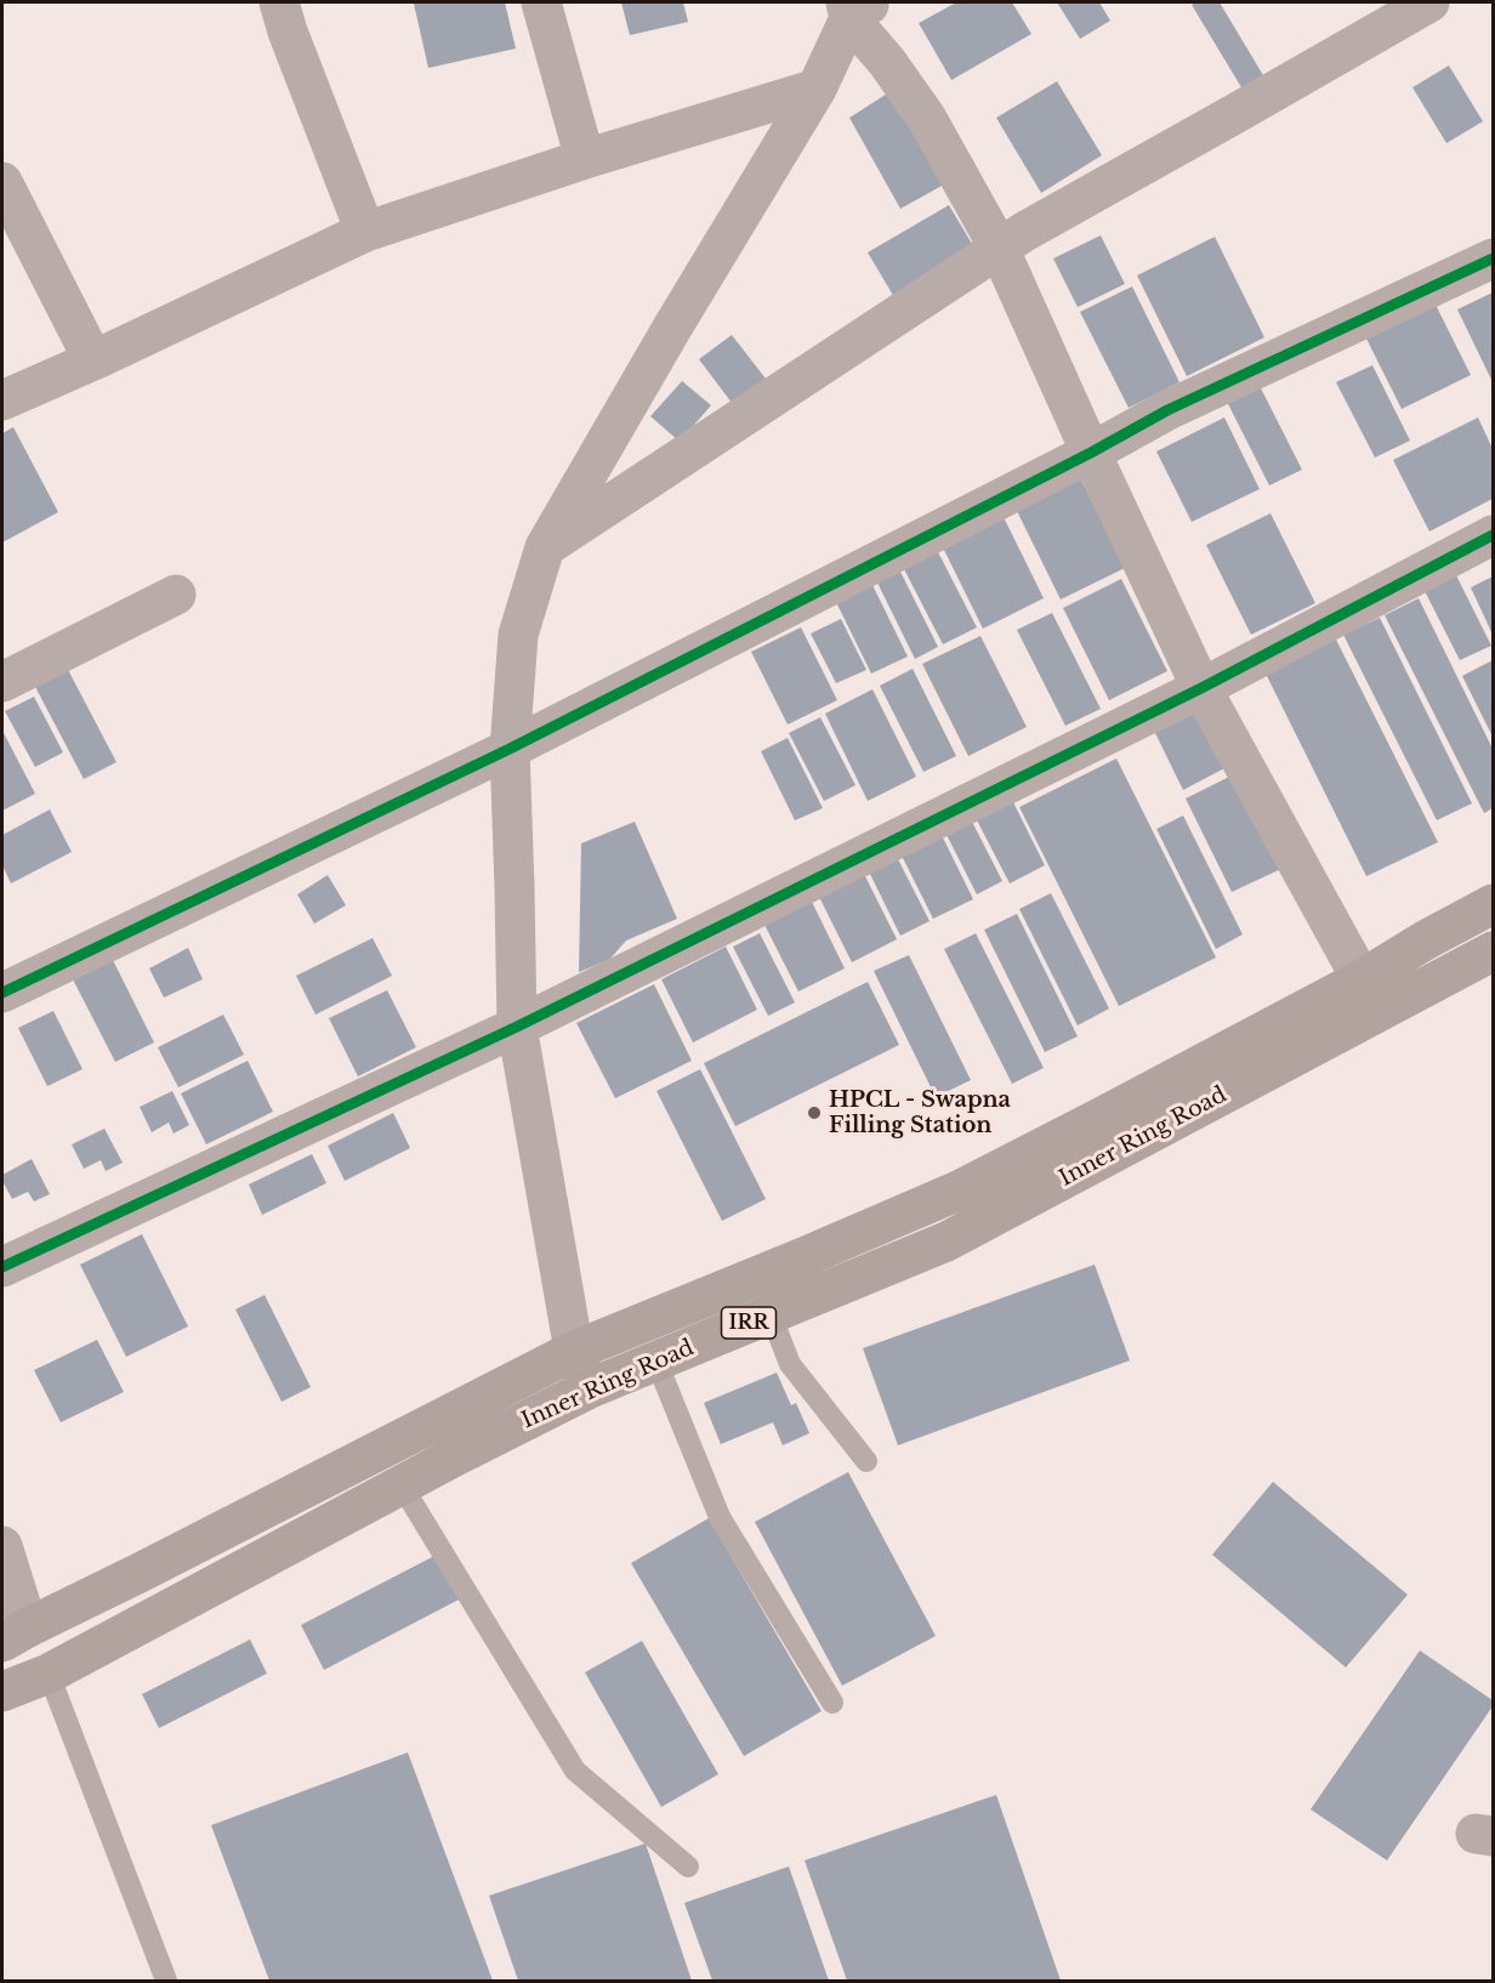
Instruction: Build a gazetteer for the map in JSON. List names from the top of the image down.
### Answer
{
  "streets": {
    "main road": ["Inner Ring Road", "IRR"]
  },
  "places": ["HPCL - Swapna Filling Station"]
}
